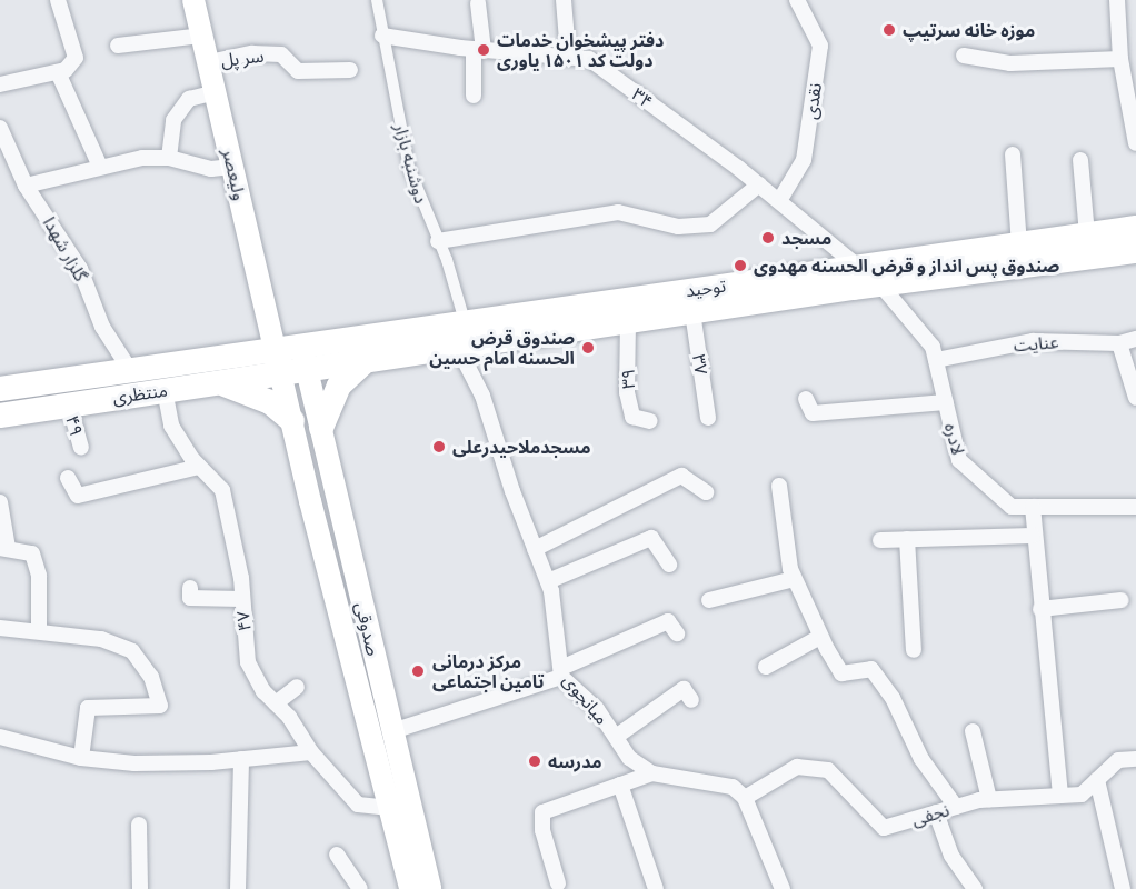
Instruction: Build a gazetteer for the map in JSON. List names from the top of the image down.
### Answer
{
  "streets": {
    "main road": [
      "ولیعصر",
      "توحید",
      "منتظری",
      "صدوقی"
    ],
    "street": [
      "سر پل",
      "۳۴",
      "نقدی",
      "دوشنبه بازار",
      "گلزار شهدا",
      "عنایت",
      "۳۷",
      "۳۹",
      "۴۹",
      "لادره",
      "۴۷",
      "میانجوی",
      "نجفی"
    ]
  },
  "crossings": [
    ["سر پل", "ولیعصر"],
    ["۳۴", "نقدی"],
    ["۳۴", "دوشنبه بازار"],
    ["۳۴", "توحید"],
    ["دوشنبه بازار", "توحید"],
    ["ولیعصر", "توحید"],
    ["ولیعصر", "منتظری"],
    ["ولیعصر", "صدوقی"],
    ["گلزار شهدا", "منتظری"],
    ["توحید", "۳۷"],
    ["توحید", "۳۹"],
    ["توحید", "منتظری"],
    ["توحید", "لادره"],
    ["توحید", "صدوقی"],
    ["توحید", "میانجوی"],
    ["عنایت", "لادره"],
    ["منتظری", "۴۹"],
    ["منتظری", "۴۷"],
    ["منتظری", "صدوقی"],
    ["۴۷", "صدوقی"],
    ["میانجوی", "نجفی"]
  ],
  "places": [
    "موزه خانه سرتیپ",
    "دفتر پیشخوان خدمات دولت کد ۱۵۰۱ یاوری",
    "مسجد",
    "صندوق پس انداز و قرض الحسنه مهدوی",
    "صندوق قرض الحسنه امام حسین",
    "مسجدملاحیدرعلی",
    "مرکز درمانی تامین اجتماعی",
    "مدرسه"
  ]
}
